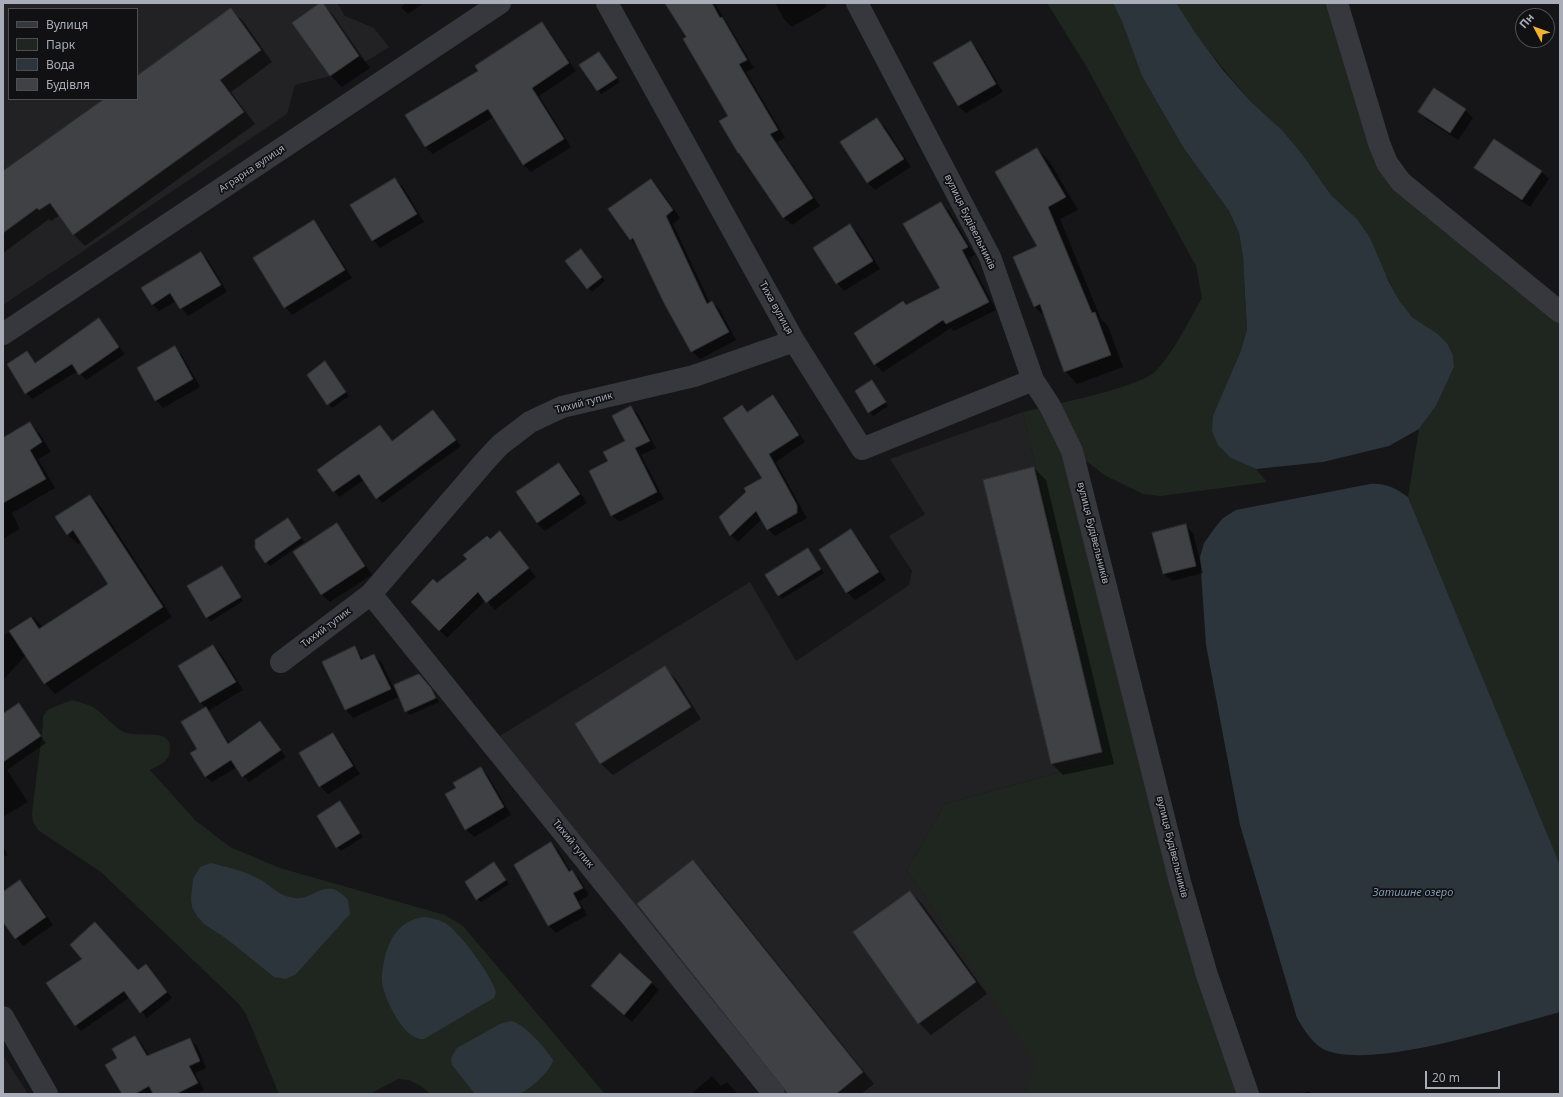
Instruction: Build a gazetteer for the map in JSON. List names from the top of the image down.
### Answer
{
  "streets": {
    "street": [
      "Аграрна вулиця",
      "вулиця Будівельників",
      "Тиха вулиця",
      "Тихий тупик"
    ]
  },
  "crossings": [
    ["вулиця Будівельників", "Тиха вулиця"],
    ["Тиха вулиця", "Тихий тупик"]
  ],
  "water": ["Затишне озеро"],
  "legend": [
    "Вулиця",
    "Парк",
    "Вода",
    "Будівля"
  ],
  "scale_bar": "20 m",
  "north": "top left"
}
